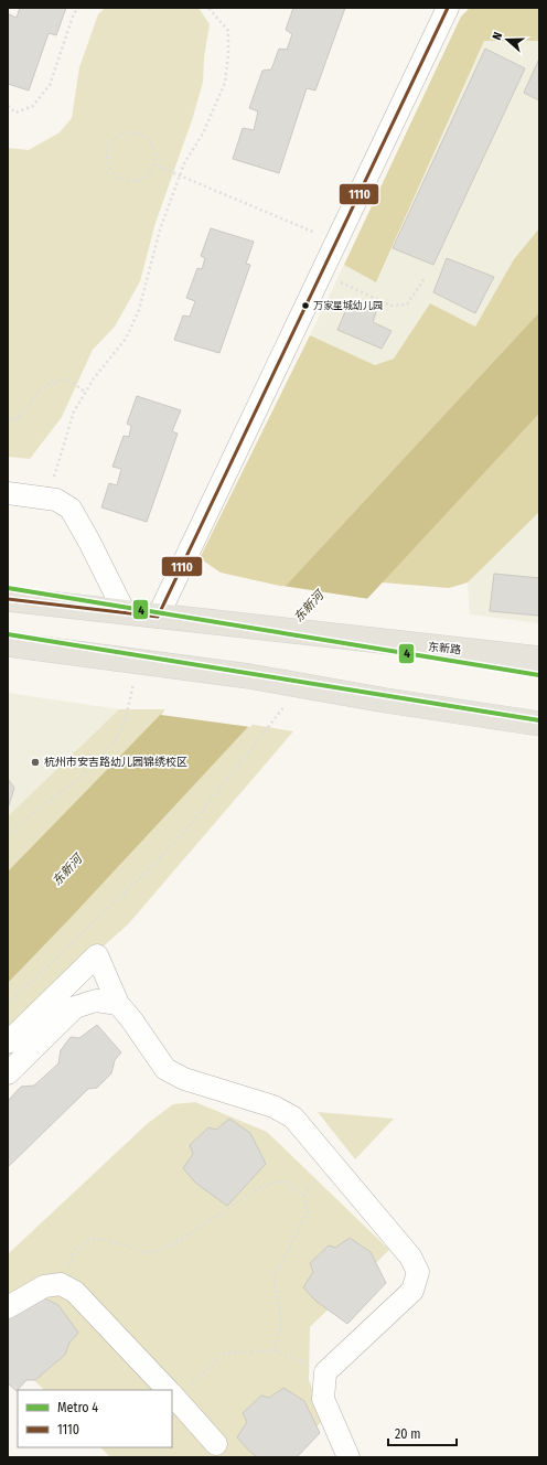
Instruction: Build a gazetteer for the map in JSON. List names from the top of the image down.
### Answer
{
  "streets": {
    "main road": ["东新路"]
  },
  "water": ["东新河"],
  "places": ["万家星城幼儿园", "杭州市安吉路幼儿园锦绣校区"],
  "lines": ["transit line 1110", "metro line 4"],
  "legend": ["Metro 4", "1110"],
  "scale_bar": "20 m",
  "north": "left"
}
